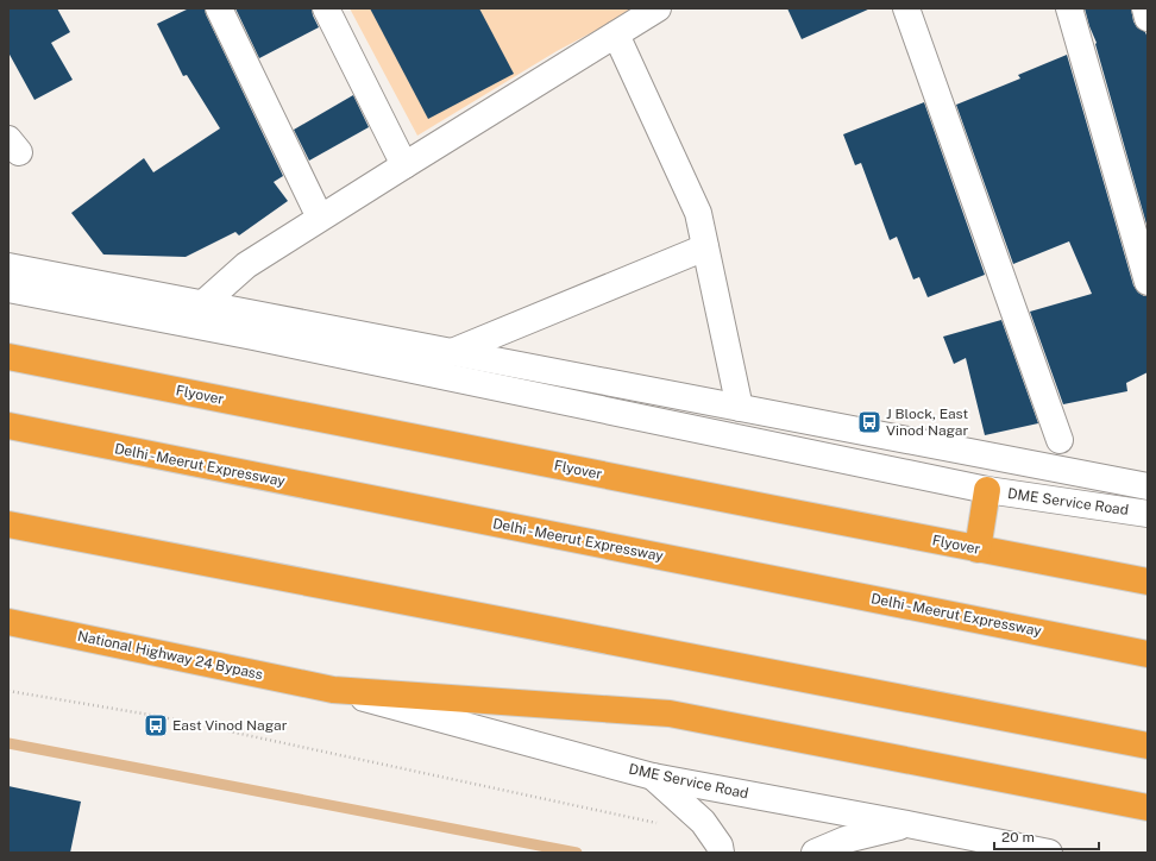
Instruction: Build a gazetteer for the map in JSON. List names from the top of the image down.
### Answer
{
  "streets": {
    "highway": ["Flyover", "Delhi - Meerut Expressway", "National Highway 24 Bypass"],
    "street": ["DME Service Road"]
  },
  "crossings": [
    ["DME Service Road", "National Highway 24 Bypass"]
  ],
  "places": {
    "bus stop": ["J Block, East Vinod Nagar", "East Vinod Nagar"]
  },
  "scale_bar": "20 m"
}
